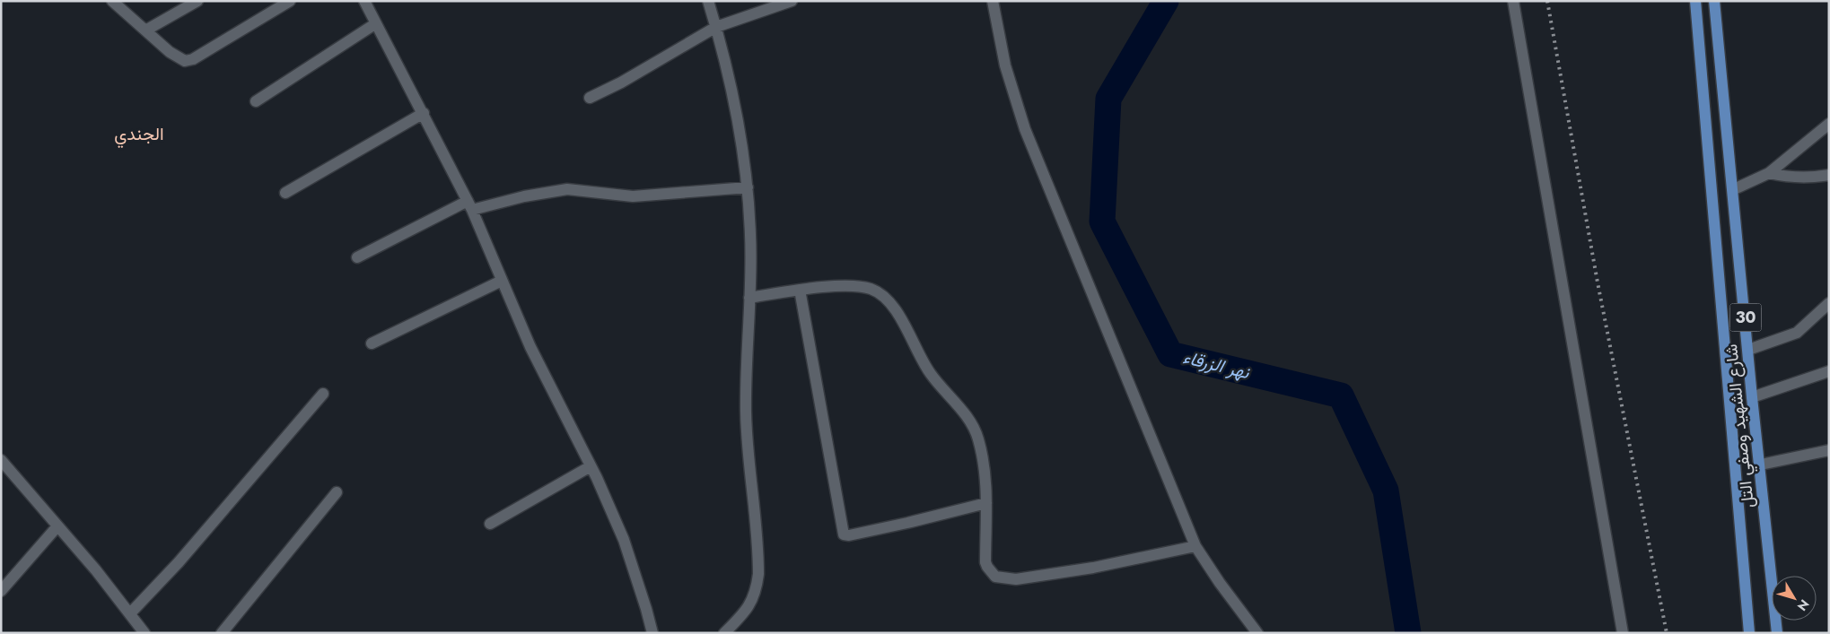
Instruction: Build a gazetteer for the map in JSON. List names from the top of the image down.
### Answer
{
  "streets": {
    "main road": ["30", "شارع الشهيد وصفي التل"]
  },
  "districts": ["الجندي"],
  "water": ["نهر الزرقاء"],
  "north": "bottom right"
}
